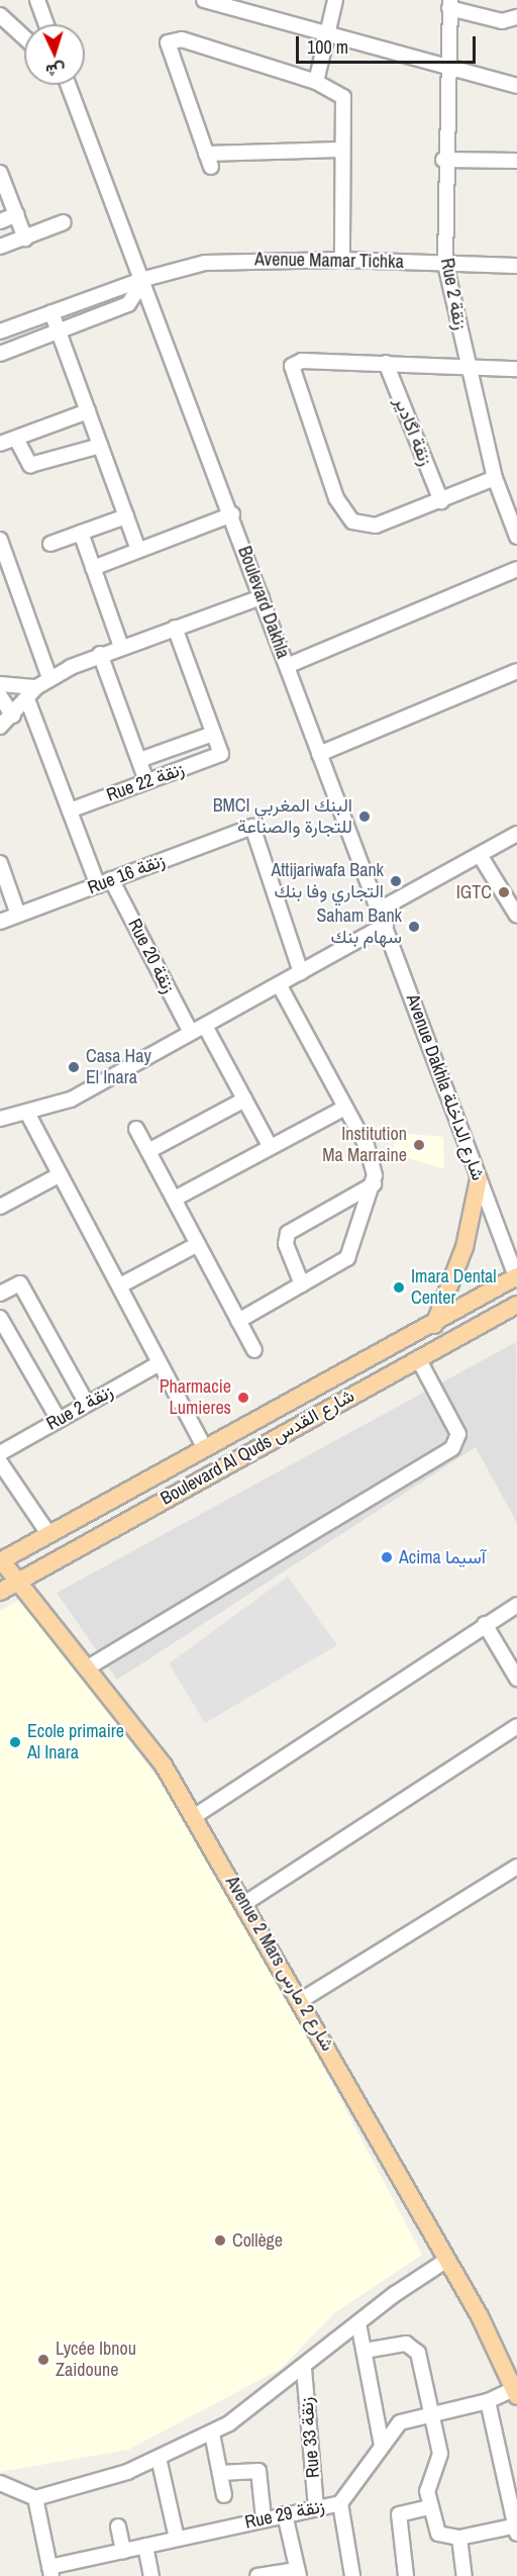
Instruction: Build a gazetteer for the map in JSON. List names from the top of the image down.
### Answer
{
  "streets": {
    "main road": ["Boulevard Al Quds شارع القدس", "Avenue 2 Mars شارع 2 مارس"],
    "street": [
      "Avenue Mamar Tichka",
      "Rue 2 زنقة",
      "زنقة اگادير",
      "Boulevard Dakhla",
      "Rue 22 زنقة",
      "Rue 16 زنقة",
      "Rue 20 زنقة",
      "Avenue Dakhla شارع الداخلة",
      "Rue 33 زنقة",
      "Rue 29 زنقة"
    ]
  },
  "crossings": [
    ["Avenue Mamar Tichka", "Rue 2 زنقة"],
    ["Avenue Mamar Tichka", "Boulevard Dakhla"],
    ["Boulevard Dakhla", "Avenue Dakhla شارع الداخلة"],
    ["Rue 16 زنقة", "Rue 20 زنقة"],
    ["Avenue Dakhla شارع الداخلة", "Boulevard Al Quds شارع القدس"],
    ["Boulevard Al Quds شارع القدس", "Avenue 2 Mars شارع 2 مارس"],
    ["Avenue 2 Mars شارع 2 مارس", "Rue 29 زنقة"],
    ["Rue 33 زنقة", "Rue 29 زنقة"]
  ],
  "places": [
    "BMCI البنك المغربي للتجارة والصناعة",
    "Attijariwafa Bank التجاري وفا بنك",
    "IGTC",
    "Saham Bank سهام بنك",
    "Casa Hay El Inara",
    "Institution Ma Marraine",
    "Imara Dental Center",
    "Pharmacie Lumieres",
    "Acima آسيما",
    "Ecole primaire Al Inara",
    "Collège",
    "Lycée Ibnou Zaidoune"
  ],
  "scale_bar": "100 m",
  "north": "bottom"
}
